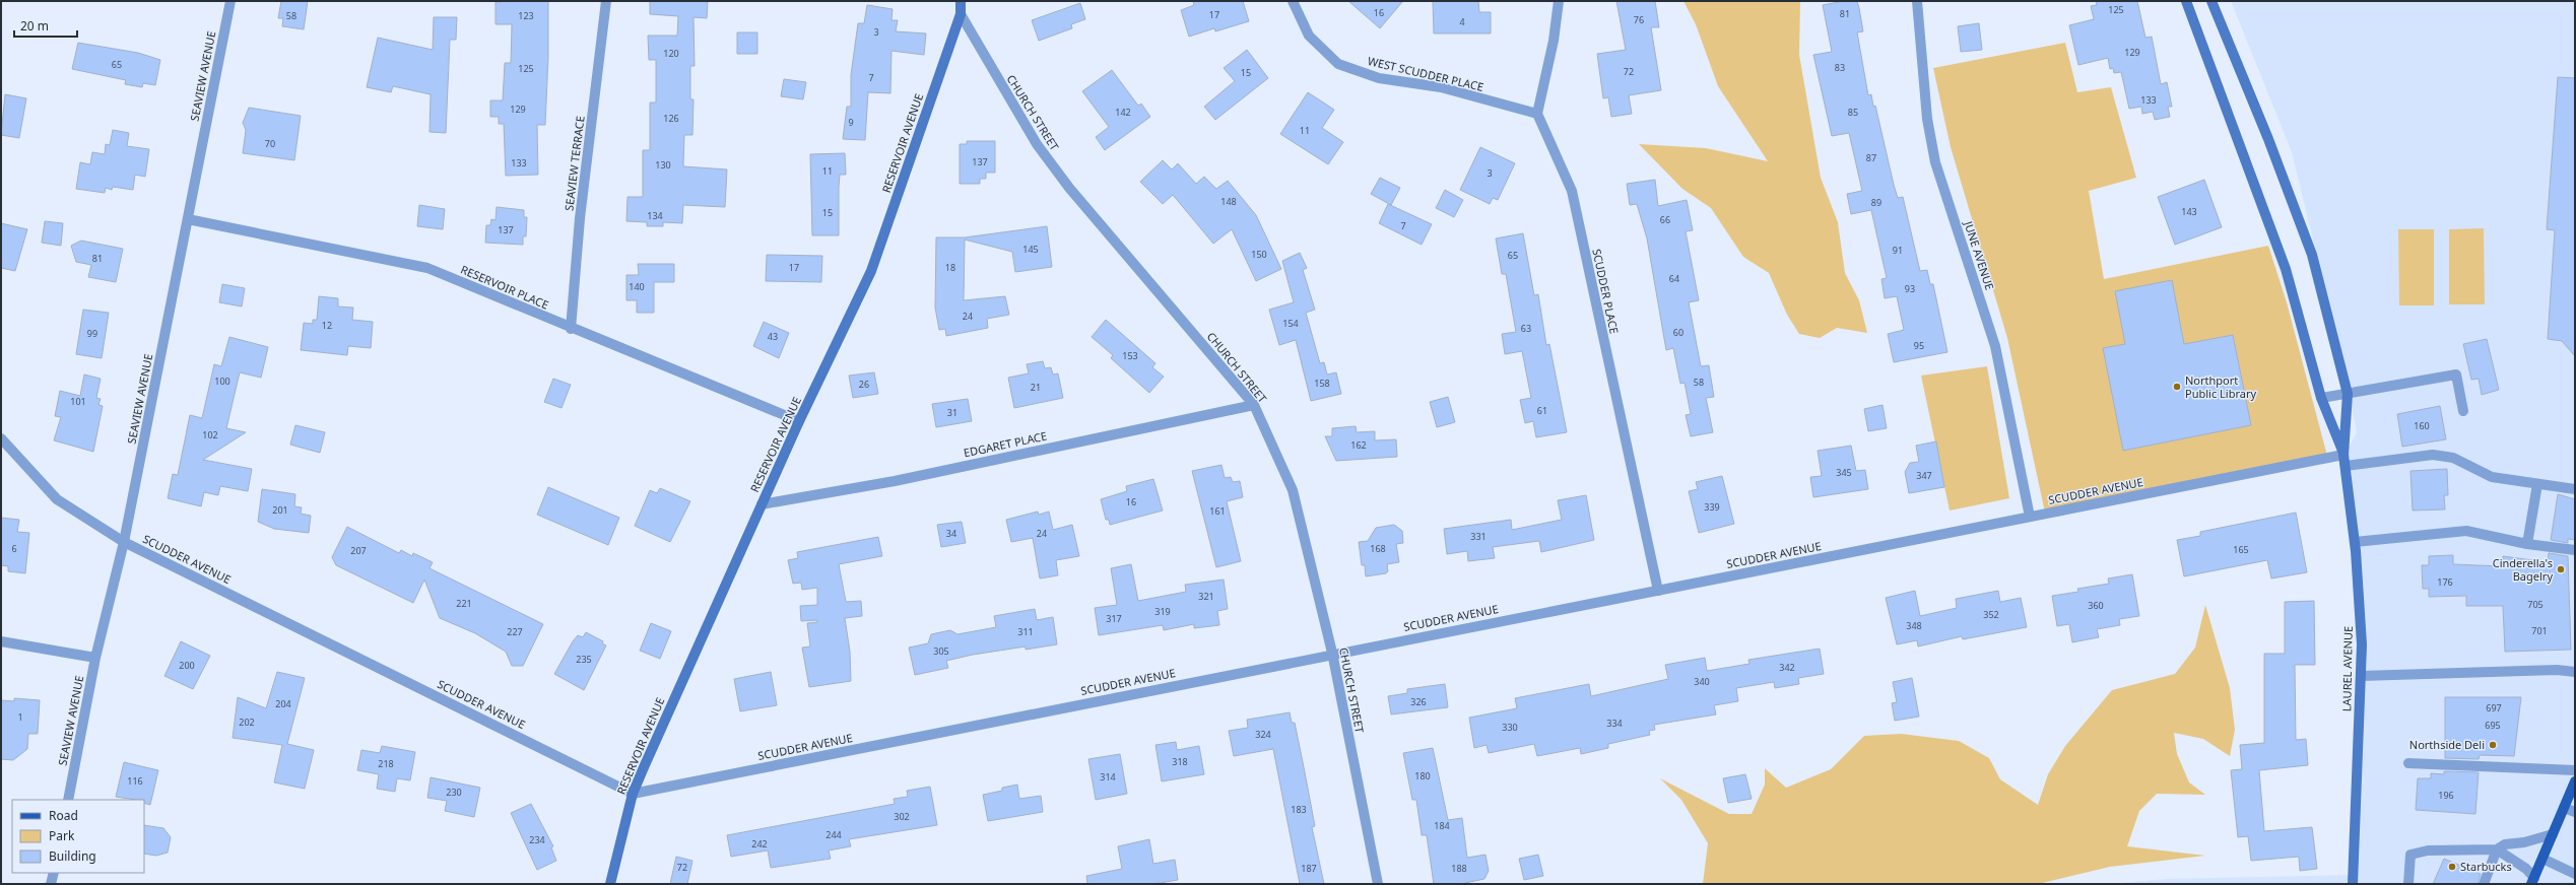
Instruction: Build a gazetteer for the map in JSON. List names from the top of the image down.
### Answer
{
  "streets": {
    "main road": ["RESERVOIR AVENUE", "LAUREL AVENUE"],
    "street": [
      "WEST SCUDDER PLACE",
      "SEAVIEW AVENUE",
      "CHURCH STREET",
      "SEAVIEW TERRACE",
      "JUNE AVENUE",
      "RESERVOIR PLACE",
      "SCUDDER PLACE",
      "EDGARET PLACE",
      "SCUDDER AVENUE"
    ]
  },
  "crossings": [
    ["WEST SCUDDER PLACE", "SCUDDER PLACE"],
    ["SEAVIEW AVENUE", "RESERVOIR PLACE"],
    ["SEAVIEW AVENUE", "SCUDDER AVENUE"],
    ["CHURCH STREET", "RESERVOIR AVENUE"],
    ["CHURCH STREET", "EDGARET PLACE"],
    ["CHURCH STREET", "SCUDDER AVENUE"],
    ["RESERVOIR AVENUE", "RESERVOIR PLACE"],
    ["RESERVOIR AVENUE", "EDGARET PLACE"],
    ["RESERVOIR AVENUE", "SCUDDER AVENUE"],
    ["SEAVIEW TERRACE", "RESERVOIR PLACE"],
    ["JUNE AVENUE", "SCUDDER AVENUE"],
    ["SCUDDER PLACE", "SCUDDER AVENUE"],
    ["SCUDDER AVENUE", "LAUREL AVENUE"]
  ],
  "places": [
    "Northport Public Library",
    "Cinderella's Bagelry",
    "Northside Deli",
    "Starbucks"
  ],
  "house_numbers": [
    "125",
    "16",
    "81",
    "17",
    "58",
    "123",
    "76",
    "4",
    "3",
    "129",
    "120",
    "65",
    "83",
    "125",
    "72",
    "15",
    "7",
    "133",
    "129",
    "142",
    "85",
    "126",
    "9",
    "11",
    "70",
    "87",
    "137",
    "133",
    "130",
    "11",
    "3",
    "148",
    "89",
    "143",
    "15",
    "134",
    "66",
    "7",
    "137",
    "145",
    "91",
    "150",
    "65",
    "81",
    "17",
    "18",
    "64",
    "140",
    "93",
    "24",
    "154",
    "12",
    "63",
    "60",
    "99",
    "43",
    "95",
    "153",
    "100",
    "58",
    "158",
    "26",
    "21",
    "101",
    "61",
    "31",
    "160",
    "102",
    "162",
    "345",
    "347",
    "16",
    "339",
    "201",
    "161",
    "34",
    "24",
    "331",
    "6",
    "168",
    "165",
    "207",
    "176",
    "321",
    "221",
    "705",
    "360",
    "319",
    "352",
    "317",
    "348",
    "701",
    "227",
    "311",
    "305",
    "235",
    "200",
    "342",
    "340",
    "326",
    "204",
    "697",
    "1",
    "202",
    "334",
    "695",
    "330",
    "324",
    "318",
    "218",
    "180",
    "314",
    "116",
    "230",
    "196",
    "183",
    "302",
    "184",
    "244",
    "234",
    "242",
    "72",
    "187",
    "188"
  ],
  "legend": ["Road", "Park", "Building"],
  "scale_bar": "20 m"
}
